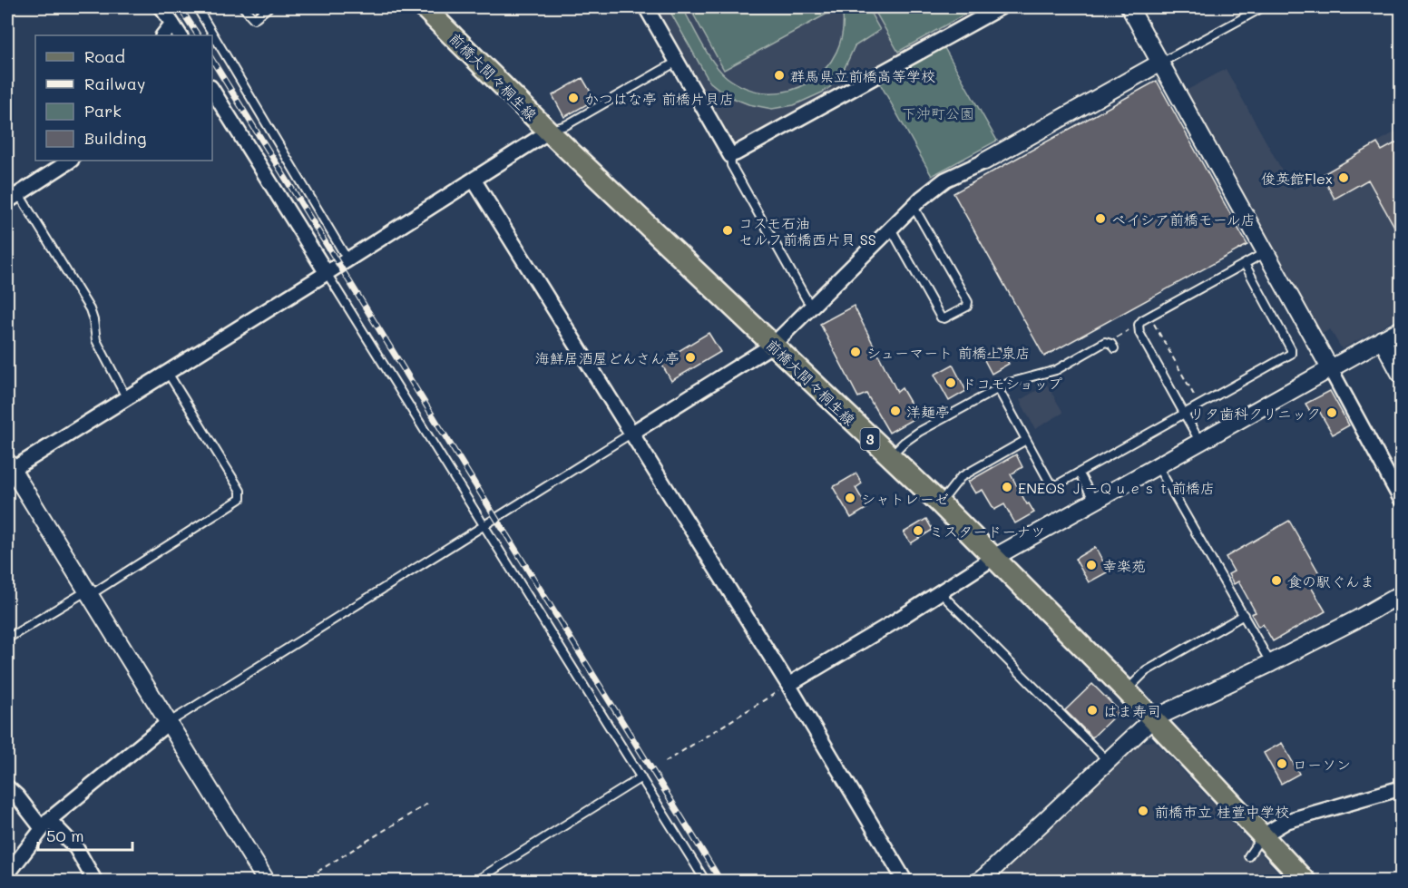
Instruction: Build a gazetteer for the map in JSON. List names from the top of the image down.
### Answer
{
  "streets": {
    "main road": ["前橋大間々桐生線", "3"]
  },
  "parks": ["下沖町公園"],
  "places": [
    "群馬県立前橋高等学校",
    "かつはな亭 前橋片貝店",
    "俊英館Flex",
    "ベイシア前橋モール店",
    "コスモ石油 セルフ前橋西片貝 SS",
    "シューマート 前橋上泉店",
    "海鮮居酒屋どんさん亭",
    "ドコモショップ",
    "洋麺亭",
    "リタ歯科クリニック",
    "ENEOS Ｊ－Ｑｕｅｓｔ前橋店",
    "シャトレーゼ",
    "ミスタードーナツ",
    "幸楽苑",
    "食の駅ぐんま",
    "はま寿司",
    "ローソン",
    "前橋市立 桂萱中学校"
  ],
  "legend": [
    "Road",
    "Railway",
    "Park",
    "Building"
  ],
  "scale_bar": "50 m"
}
